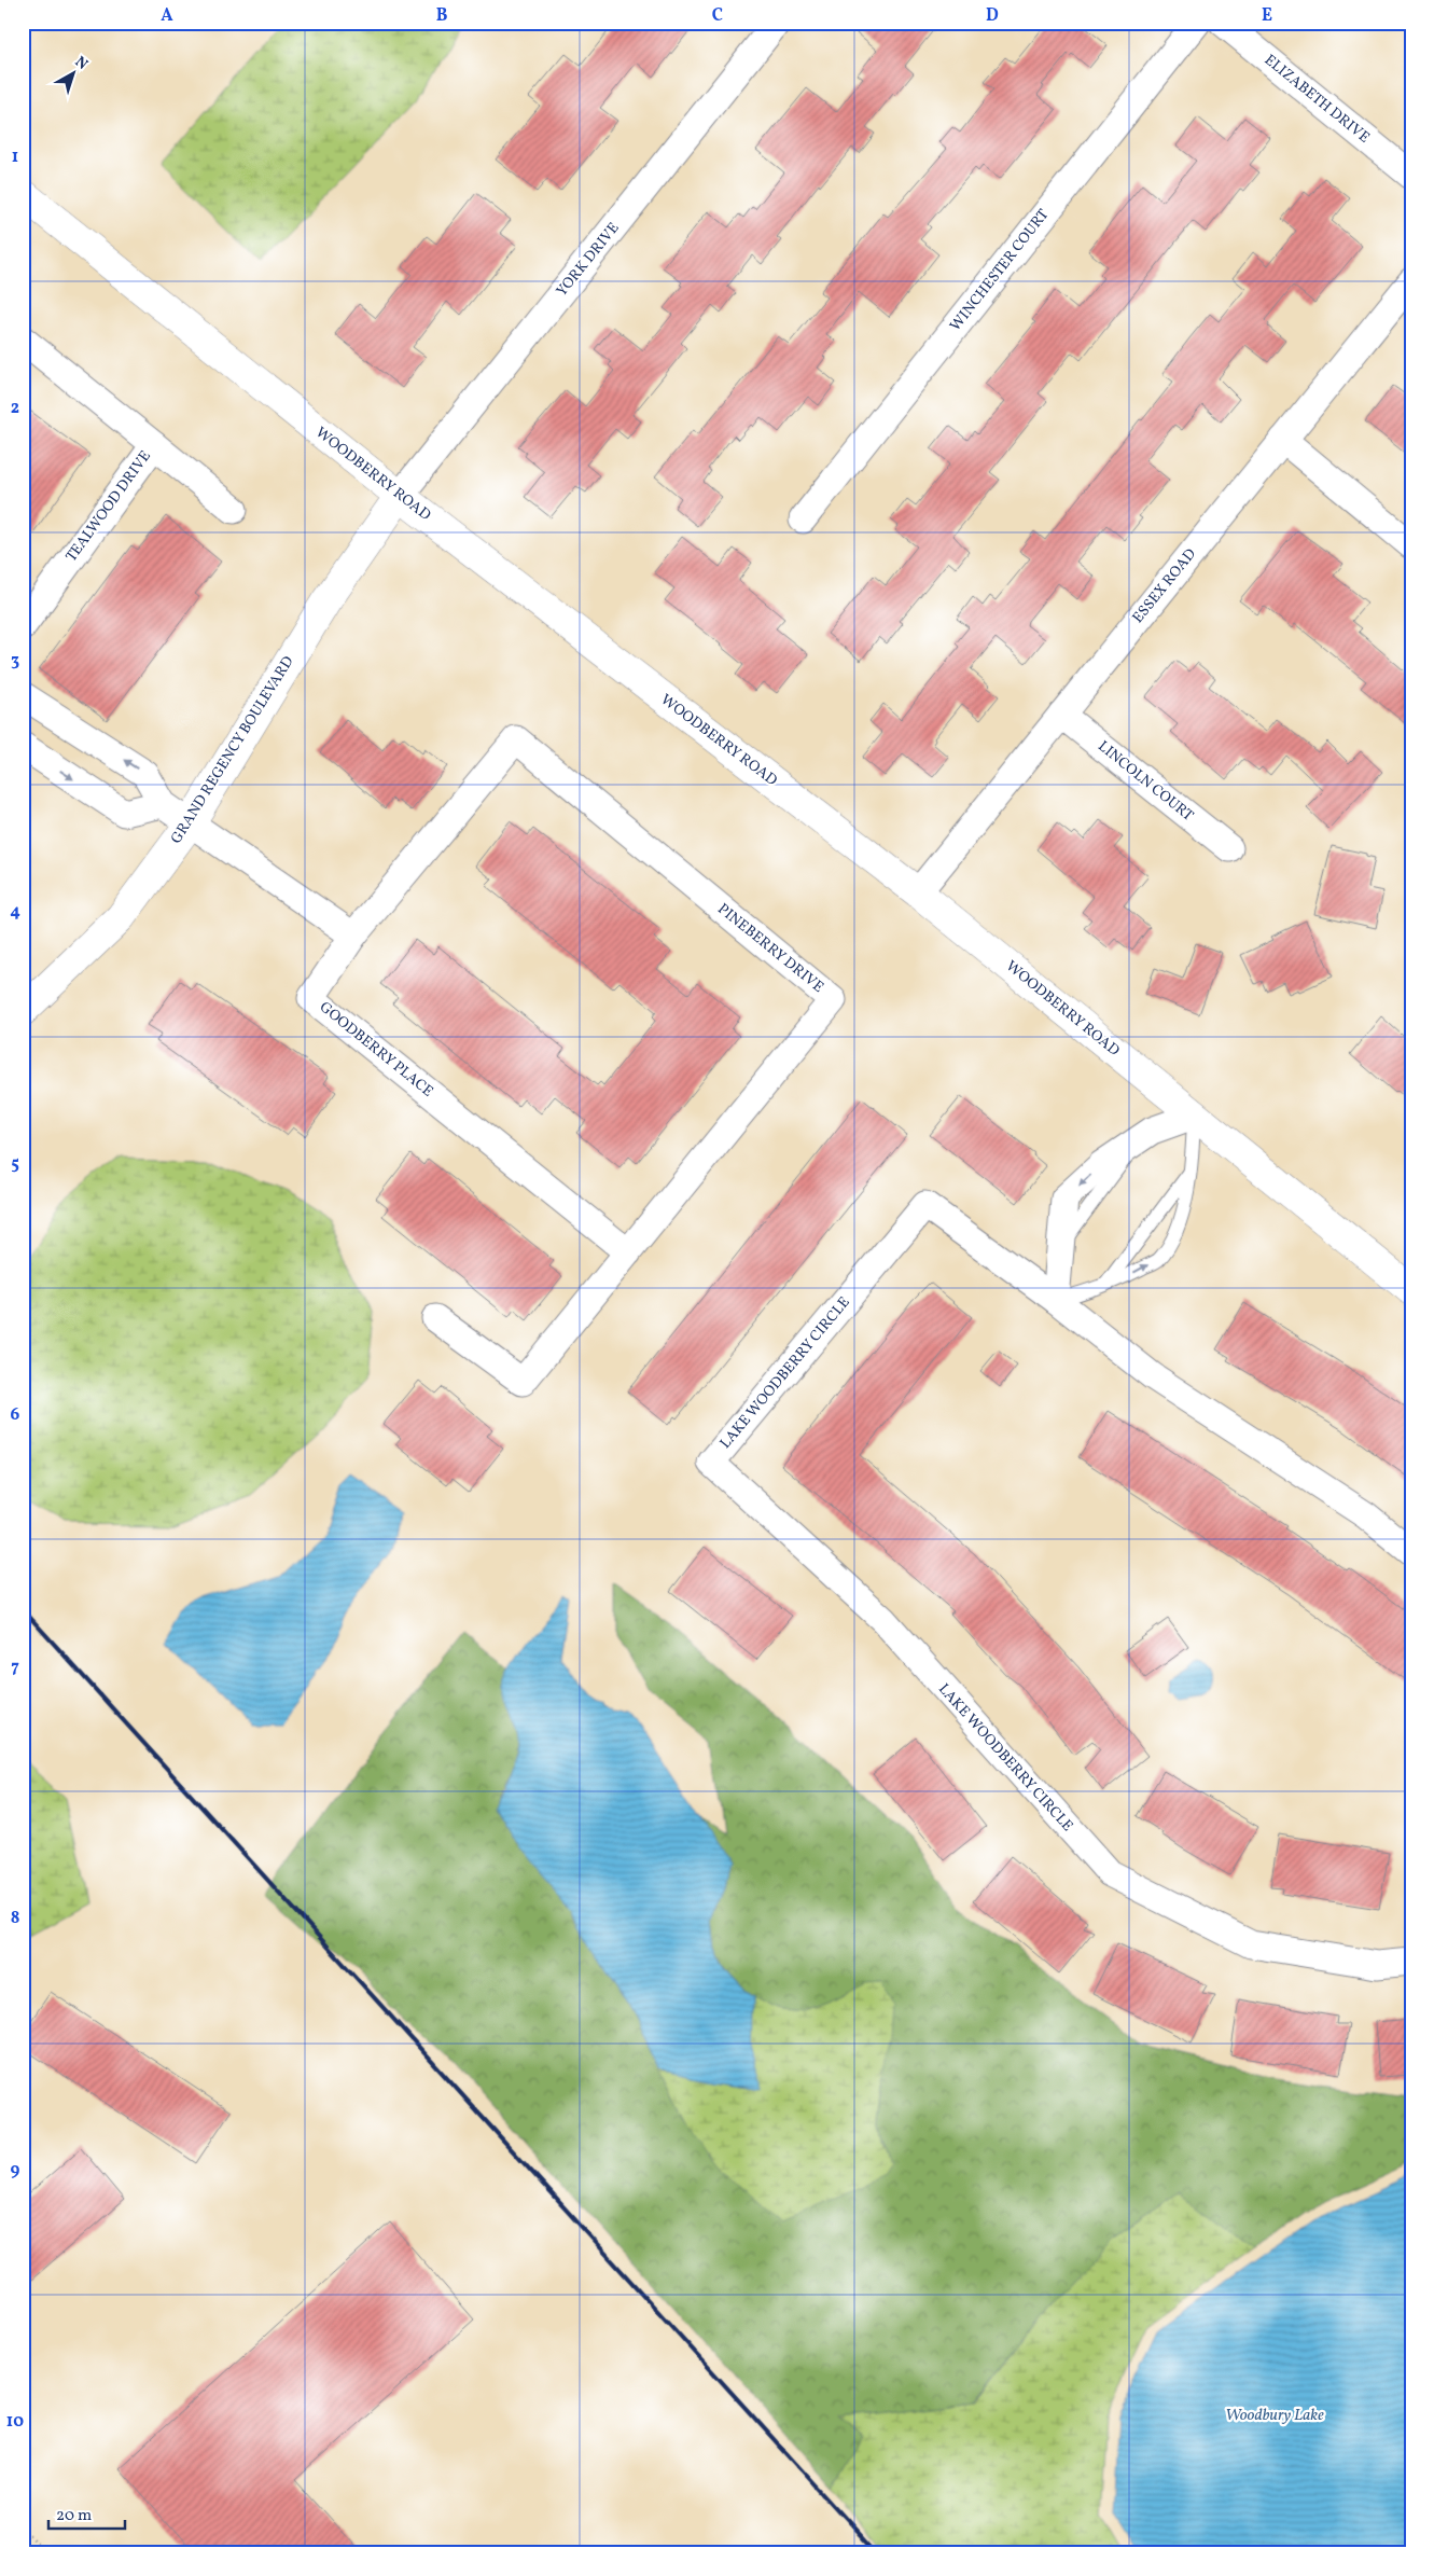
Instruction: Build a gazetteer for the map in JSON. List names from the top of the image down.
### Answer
{
  "streets": {
    "street": [
      "ELIZABETH DRIVE",
      "YORK DRIVE",
      "WINCHESTER COURT",
      "WOODBERRY ROAD",
      "TEALWOOD DRIVE",
      "ESSEX ROAD",
      "GRAND REGENCY BOULEVARD",
      "LINCOLN COURT",
      "PINEBERRY DRIVE",
      "GOODBERRY PLACE",
      "LAKE WOODBERRY CIRCLE"
    ]
  },
  "crossings": [
    ["YORK DRIVE", "WOODBERRY ROAD"],
    ["YORK DRIVE", "GRAND REGENCY BOULEVARD"],
    ["WOODBERRY ROAD", "ESSEX ROAD"],
    ["WOODBERRY ROAD", "GRAND REGENCY BOULEVARD"],
    ["ESSEX ROAD", "LINCOLN COURT"],
    ["PINEBERRY DRIVE", "GOODBERRY PLACE"]
  ],
  "water": ["Woodbury Lake"],
  "scale_bar": "20 m",
  "north": "top right",
  "grid": {
    "columns": [
      "A",
      "B",
      "C",
      "D",
      "E"
    ],
    "rows": [
      "1",
      "2",
      "3",
      "4",
      "5",
      "6",
      "7",
      "8",
      "9",
      "10"
    ]
  }
}
